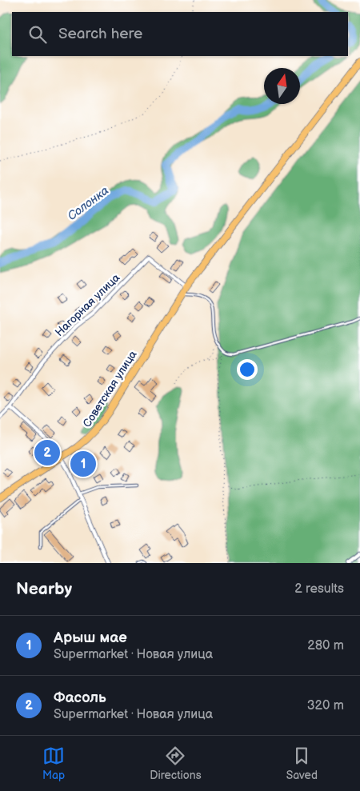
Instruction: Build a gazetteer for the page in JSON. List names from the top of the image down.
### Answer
{
  "streets": {
    "main road": ["Советская улица"],
    "street": ["Нагорная улица"]
  },
  "crossings": [
    ["Нагорная улица", "Советская улица"]
  ],
  "water": ["Солонка"],
  "north": "top",
  "page": {
    "search": "Search here",
    "pins": ["2", "1"],
    "heading": ["Nearby", "2 results"],
    "list": [
      {
        "mark": "1",
        "name": "Арыш мае",
        "note": "Supermarket · Новая улица",
        "value": "280 m"
      },
      {
        "mark": "2",
        "name": "Фасоль",
        "note": "Supermarket · Новая улица",
        "value": "320 m"
      }
    ],
    "nav": ["Map", "Directions", "Saved"]
  }
}
